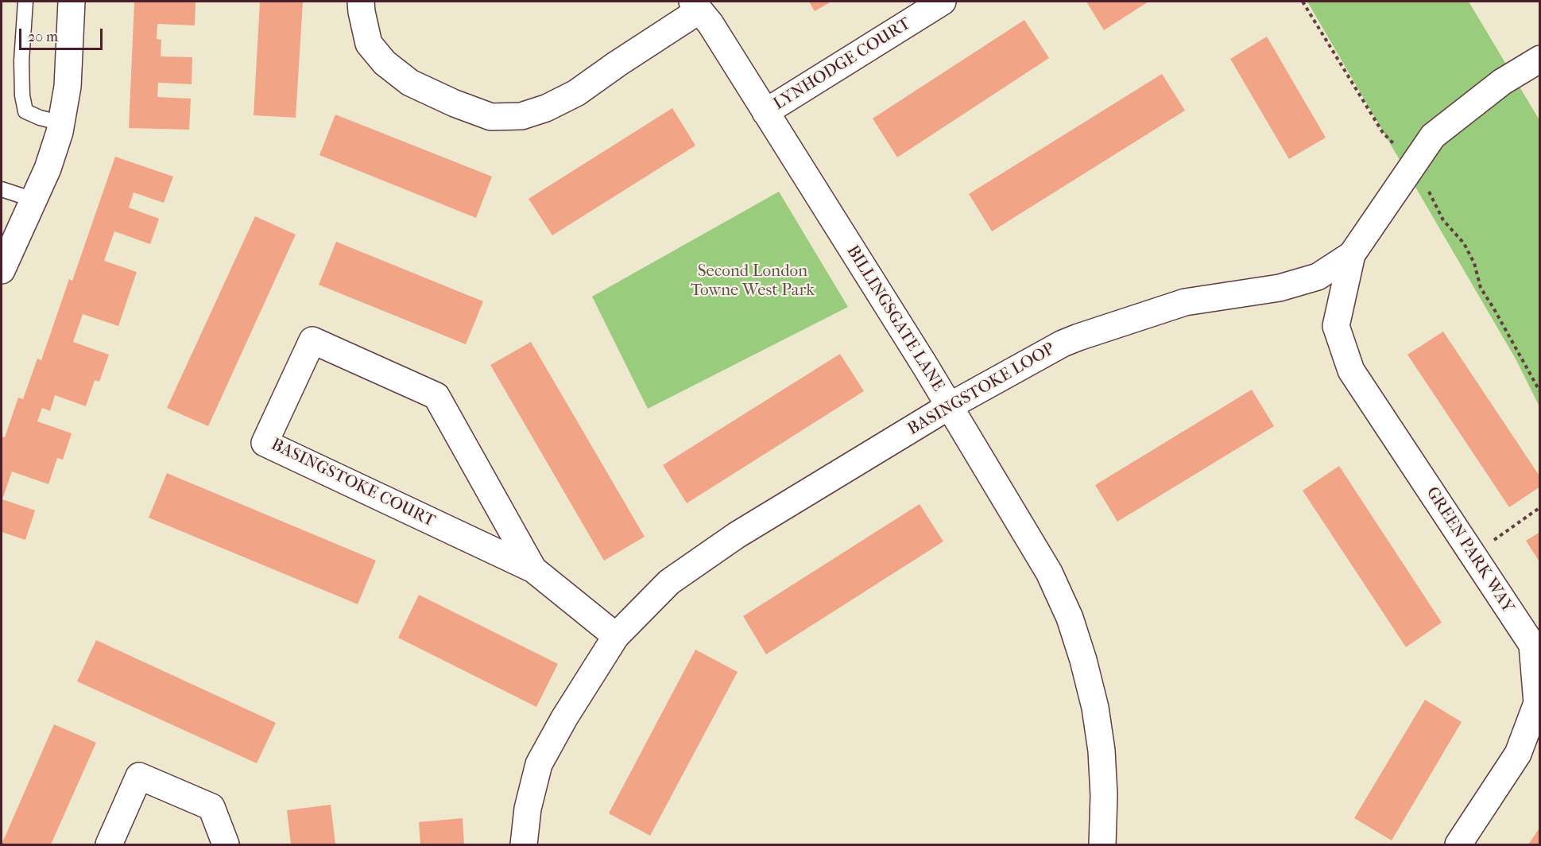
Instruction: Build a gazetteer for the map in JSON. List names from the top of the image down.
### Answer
{
  "streets": {
    "street": [
      "LYNHODGE COURT",
      "BILLINGSGATE LANE",
      "BASINGSTOKE LOOP",
      "BASINGSTOKE COURT",
      "GREEN PARK WAY"
    ]
  },
  "crossings": [
    ["LYNHODGE COURT", "BILLINGSGATE LANE"],
    ["BILLINGSGATE LANE", "BASINGSTOKE LOOP"],
    ["BASINGSTOKE LOOP", "BASINGSTOKE COURT"],
    ["BASINGSTOKE LOOP", "GREEN PARK WAY"]
  ],
  "parks": ["Second London Towne West Park"],
  "scale_bar": "20 m"
}
